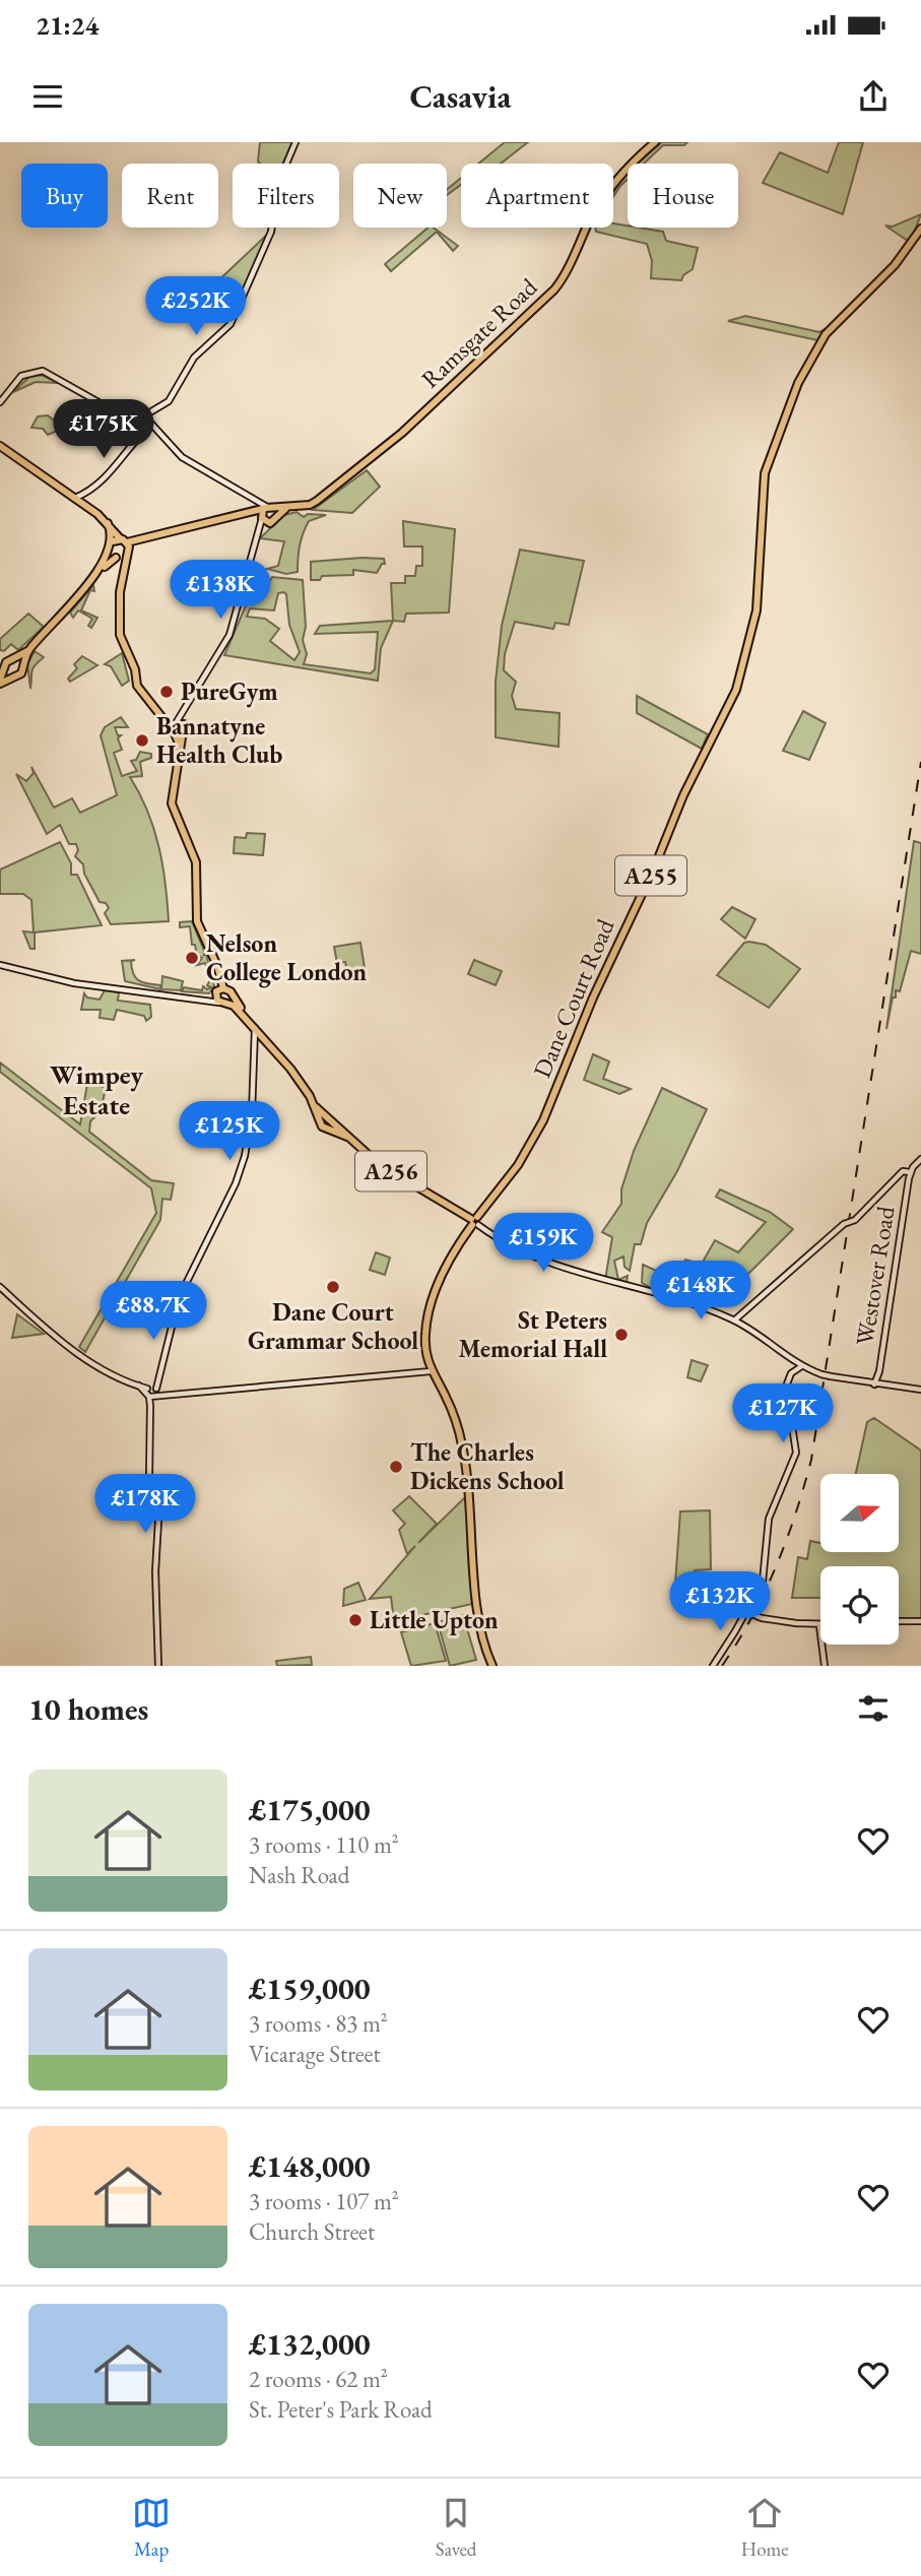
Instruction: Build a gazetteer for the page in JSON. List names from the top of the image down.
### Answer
{
  "streets": {
    "main road": [
      "Ramsgate Road",
      "A255",
      "Dane Court Road",
      "A256"
    ],
    "street": ["Westover Road"]
  },
  "crossings": [
    ["A255", "Dane Court Road"],
    ["A255", "A256"],
    ["Dane Court Road", "A256"]
  ],
  "districts": ["Wimpey Estate"],
  "places": [
    "PureGym",
    "Bannatyne Health Club",
    "Nelson College London",
    "Dane Court Grammar School",
    "St Peters Memorial Hall",
    "The Charles Dickens School",
    "Little Upton"
  ],
  "north": "right",
  "page": {
    "status": "21:24",
    "header": "Casavia",
    "chip": [
      "Buy",
      "Rent",
      "Filters",
      "New",
      "Apartment",
      "House"
    ],
    "price": [
      "£252K",
      "£175K",
      "£138K",
      "£125K",
      "£159K",
      "£148K",
      "£88.7K",
      "£127K",
      "£178K",
      "£132K"
    ],
    "heading": "10 homes",
    "list": [
      {
        "name": "£175,000",
        "note": "3 rooms · 110 m² · Nash Road"
      },
      {
        "name": "£159,000",
        "note": "3 rooms · 83 m² · Vicarage Street"
      },
      {
        "name": "£148,000",
        "note": "3 rooms · 107 m² · Church Street"
      },
      {
        "name": "£132,000",
        "note": "2 rooms · 62 m² · St. Peter's Park Road"
      }
    ],
    "tabs": ["Map", "Saved", "Home"]
  }
}
